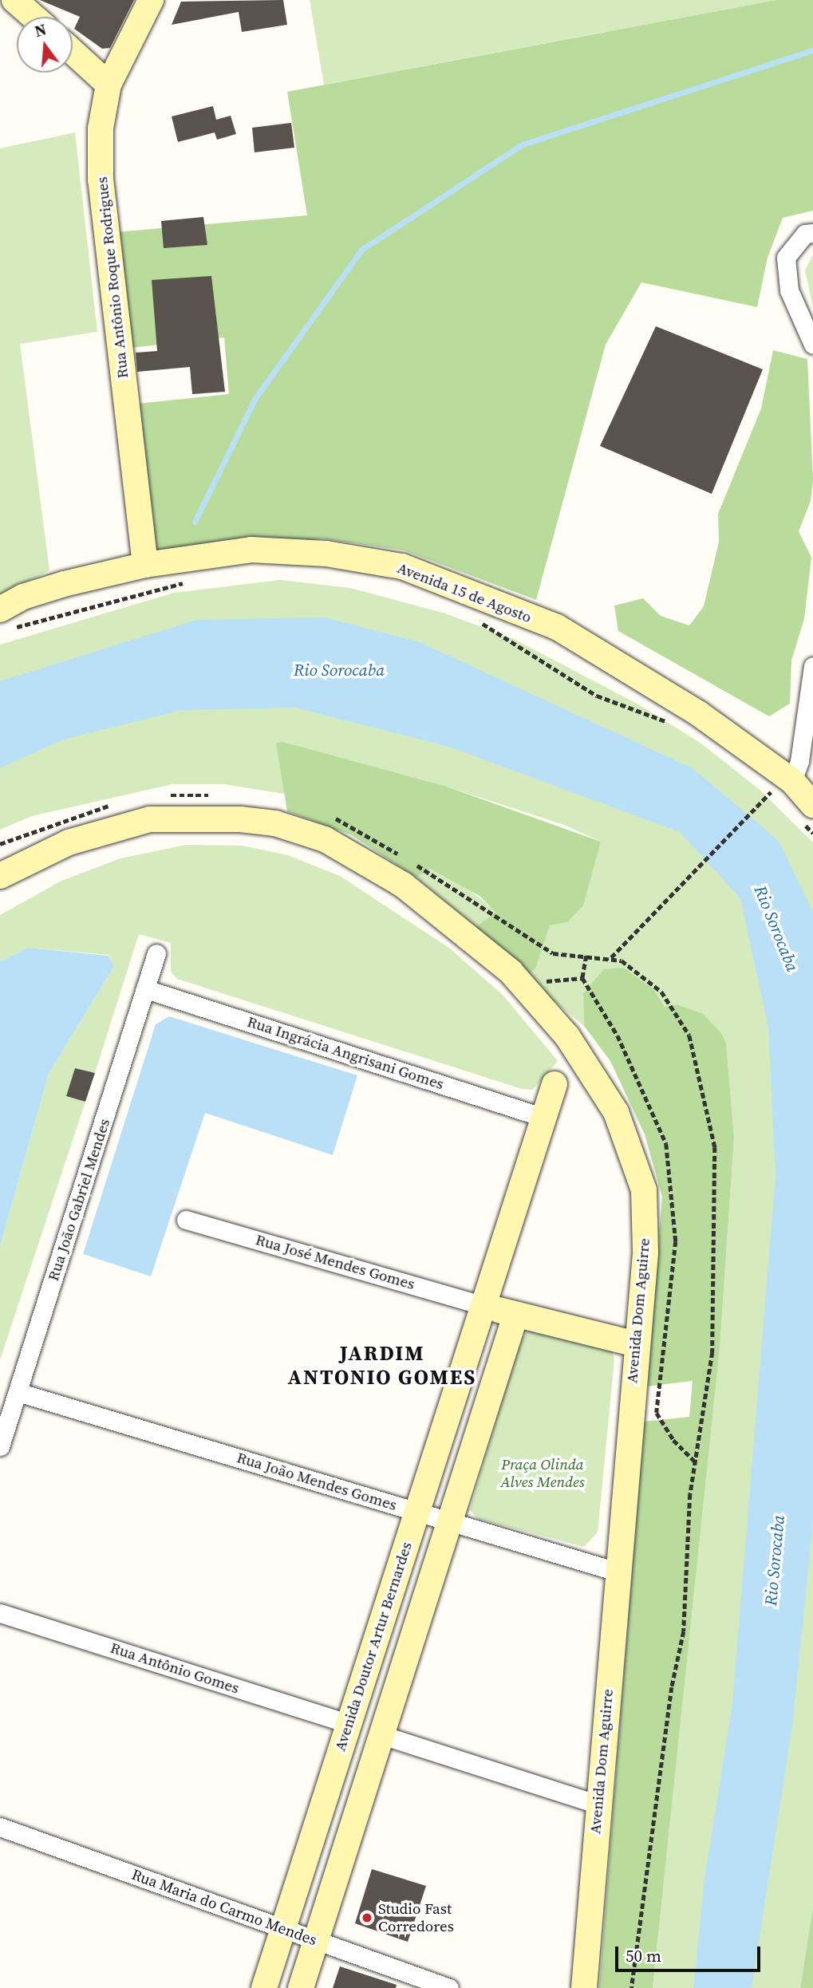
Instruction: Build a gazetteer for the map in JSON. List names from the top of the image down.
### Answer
{
  "streets": {
    "main road": [
      "Rua Antônio Roque Rodrigues",
      "Avenida 15 de Agosto",
      "Avenida Dom Aguirre",
      "Avenida Doutor Artur Bernardes"
    ],
    "street": [
      "Rua Ingrácia Angrisani Gomes",
      "Rua João Gabriel Mendes",
      "Rua José Mendes Gomes",
      "Rua João Mendes Gomes",
      "Rua Antônio Gomes",
      "Rua Maria do Carmo Mendes"
    ]
  },
  "crossings": [
    ["Rua Antônio Roque Rodrigues", "Avenida 15 de Agosto"],
    ["Rua Ingrácia Angrisani Gomes", "Rua João Gabriel Mendes"],
    ["Rua Ingrácia Angrisani Gomes", "Avenida Doutor Artur Bernardes"],
    ["Rua João Gabriel Mendes", "Rua João Mendes Gomes"],
    ["Rua José Mendes Gomes", "Avenida Doutor Artur Bernardes"],
    ["Avenida Dom Aguirre", "Rua João Mendes Gomes"],
    ["Rua João Mendes Gomes", "Avenida Doutor Artur Bernardes"],
    ["Avenida Doutor Artur Bernardes", "Rua Antônio Gomes"],
    ["Avenida Doutor Artur Bernardes", "Rua Maria do Carmo Mendes"]
  ],
  "districts": ["JARDIM ANTONIO GOMES"],
  "water": ["Rio Sorocaba"],
  "parks": ["Praça Olinda Alves Mendes"],
  "places": ["Studio Fast Corredores"],
  "scale_bar": "50 m",
  "north": "top"
}
